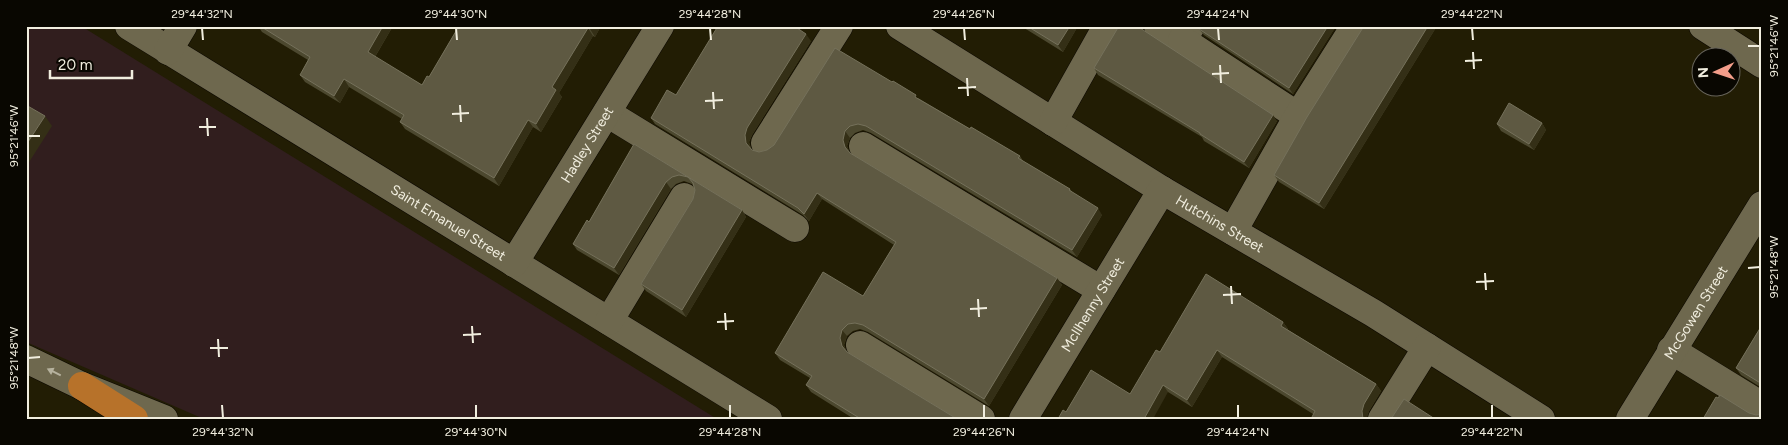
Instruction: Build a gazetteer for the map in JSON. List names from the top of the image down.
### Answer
{
  "streets": {
    "street": [
      "Hadley Street",
      "Saint Emanuel Street",
      "Hutchins Street",
      "McIlhenny Street",
      "McGowen Street"
    ]
  },
  "crossings": [
    ["Hadley Street", "Saint Emanuel Street"],
    ["Hutchins Street", "McIlhenny Street"]
  ],
  "scale_bar": "20 m",
  "north": "left",
  "coordinates": [
    "29°44'32\"N",
    "29°44'30\"N",
    "29°44'28\"N",
    "29°44'26\"N",
    "29°44'24\"N",
    "29°44'22\"N",
    "95°21'46\"W",
    "95°21'48\"W"
  ]
}
